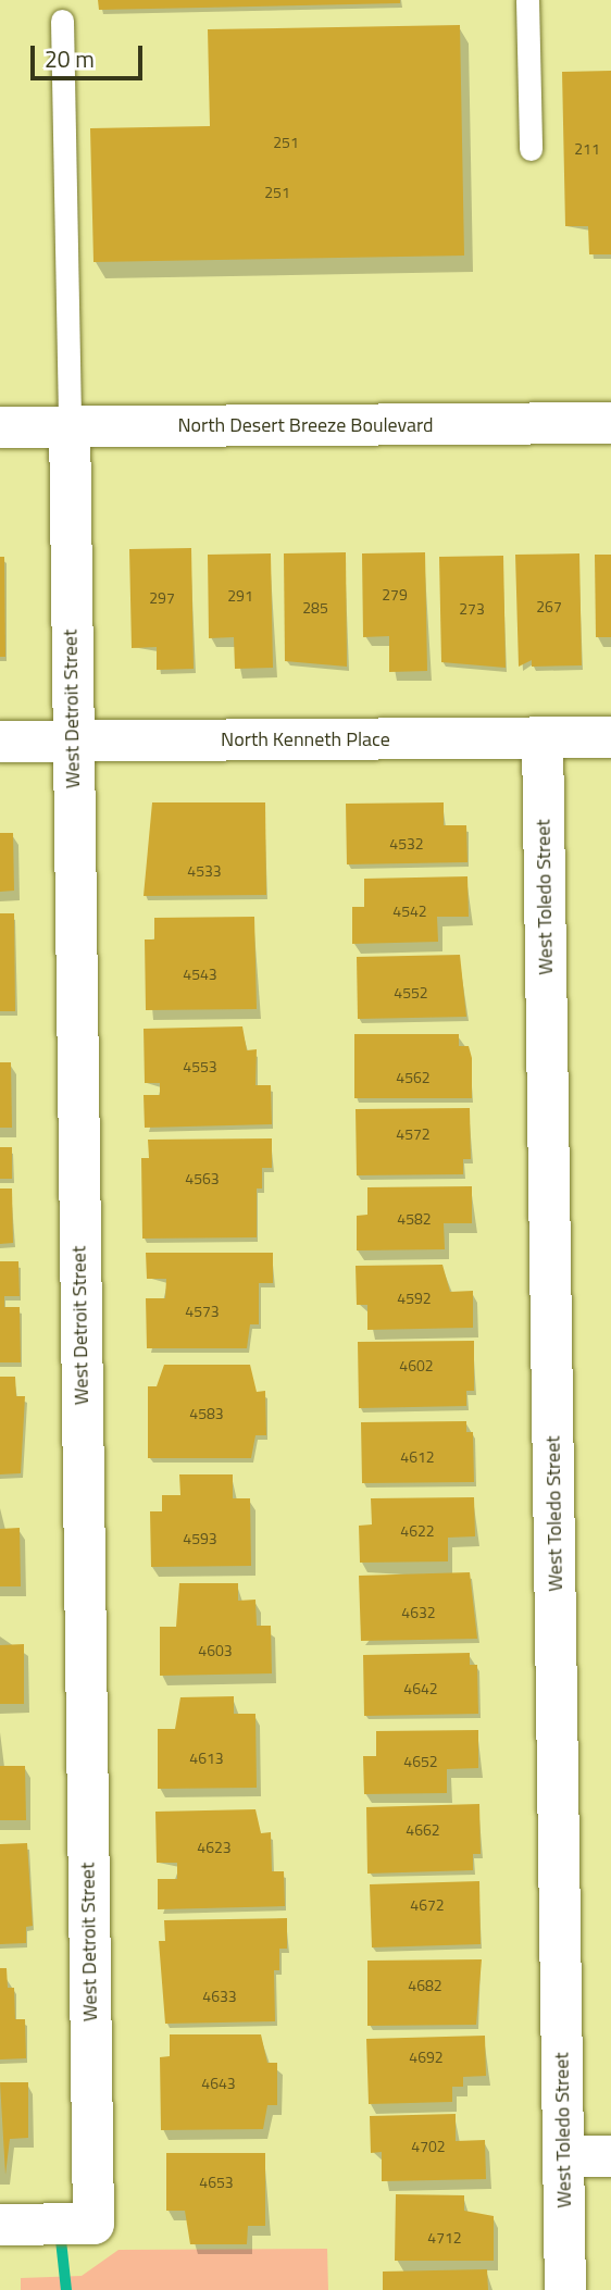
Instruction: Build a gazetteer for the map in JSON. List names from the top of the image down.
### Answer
{
  "streets": {
    "street": [
      "North Desert Breeze Boulevard",
      "West Detroit Street",
      "North Kenneth Place",
      "West Toledo Street"
    ]
  },
  "crossings": [
    ["North Desert Breeze Boulevard", "West Detroit Street"],
    ["West Detroit Street", "North Kenneth Place"],
    ["North Kenneth Place", "West Toledo Street"]
  ],
  "house_numbers": [
    "251",
    "211",
    "251",
    "279",
    "291",
    "297",
    "267",
    "285",
    "273",
    "4532",
    "4533",
    "4542",
    "4543",
    "4552",
    "4553",
    "4562",
    "4572",
    "4563",
    "4582",
    "4592",
    "4573",
    "4602",
    "4583",
    "4612",
    "4622",
    "4593",
    "4632",
    "4603",
    "4642",
    "4613",
    "4652",
    "4662",
    "4623",
    "4672",
    "4682",
    "4633",
    "4692",
    "4643",
    "4702",
    "4653",
    "4712"
  ],
  "scale_bar": "20 m"
}
